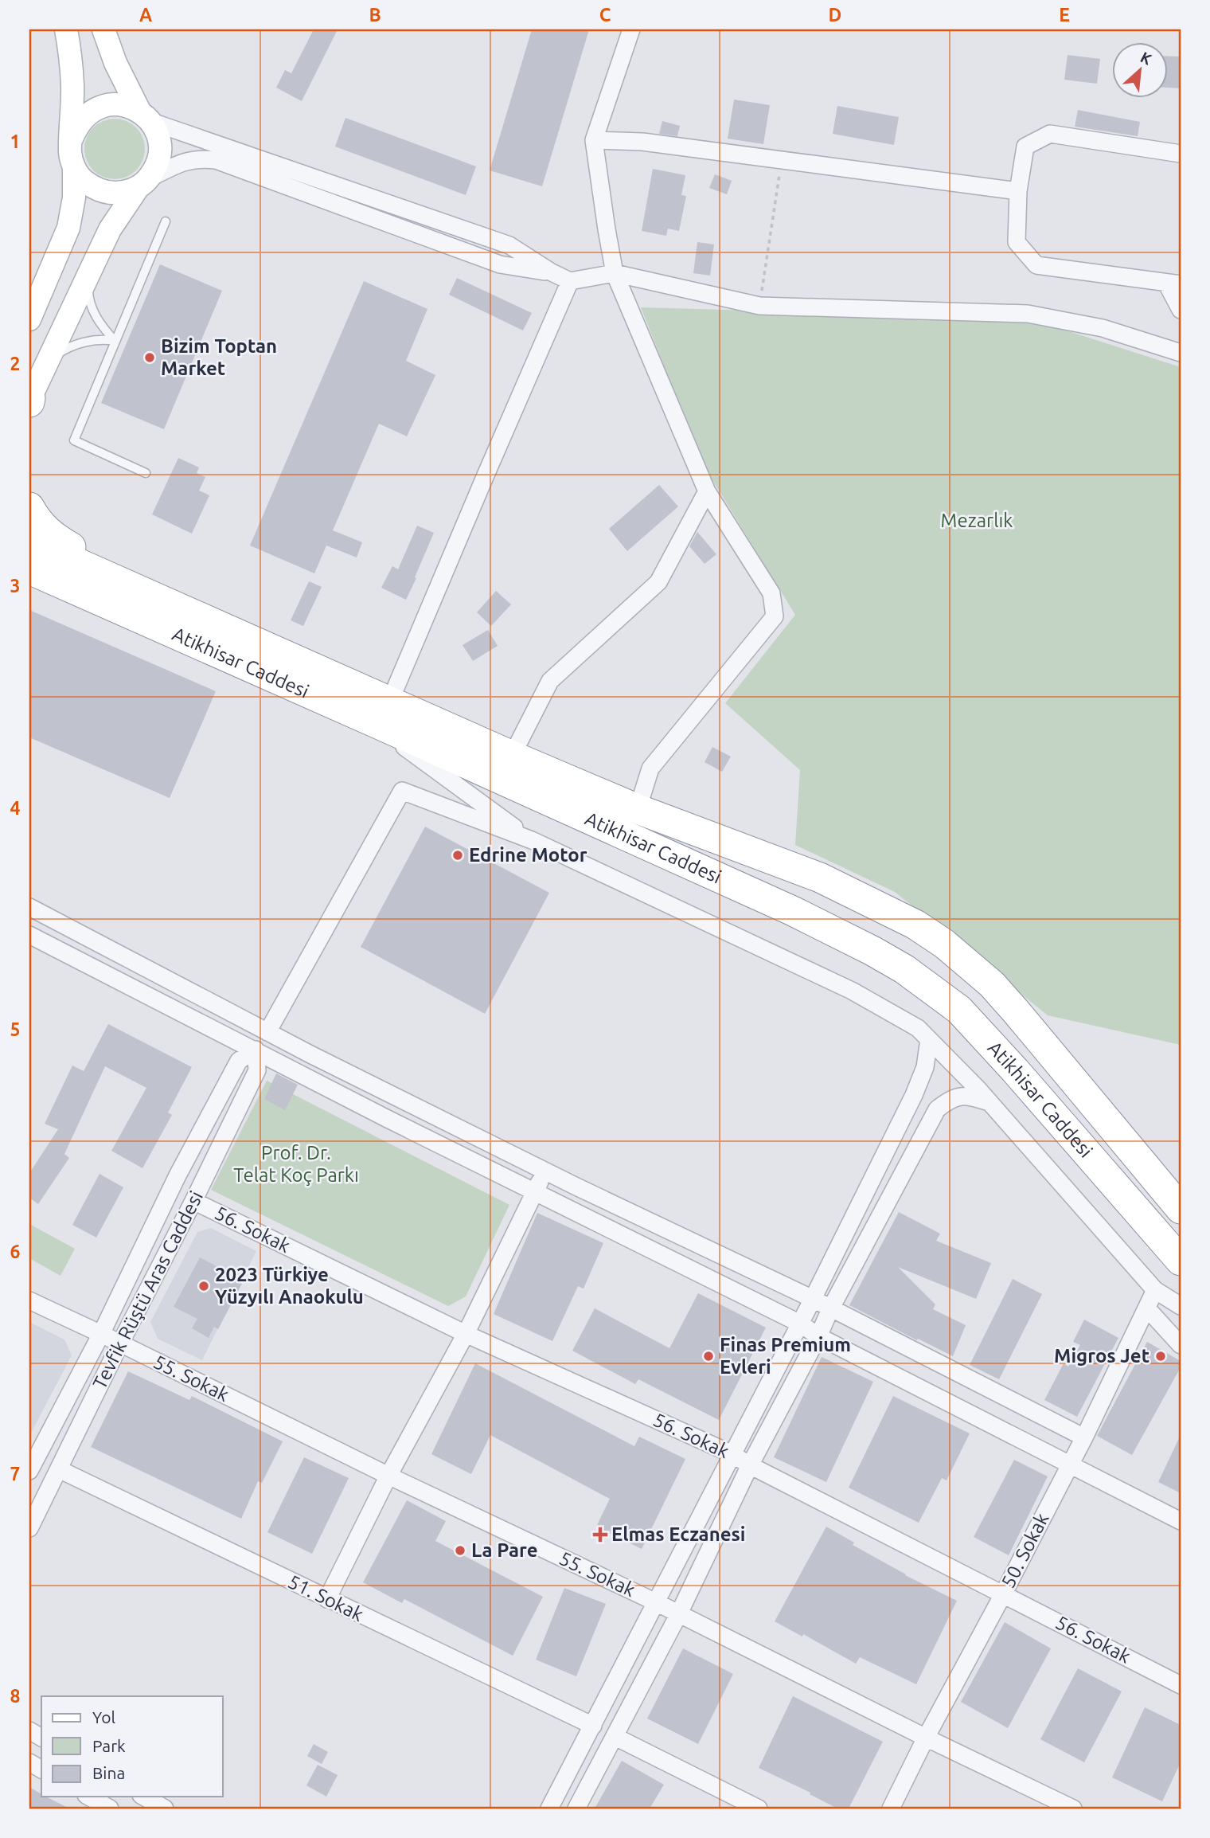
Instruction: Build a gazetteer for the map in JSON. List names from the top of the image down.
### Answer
{
  "streets": {
    "highway": ["Atikhisar Caddesi"],
    "street": [
      "56. Sokak",
      "Tevfik Rüştü Aras Caddesi",
      "55. Sokak",
      "50. Sokak",
      "51. Sokak"
    ]
  },
  "crossings": [
    ["56. Sokak", "Tevfik Rüştü Aras Caddesi"],
    ["56. Sokak", "50. Sokak"],
    ["Tevfik Rüştü Aras Caddesi", "55. Sokak"],
    ["Tevfik Rüştü Aras Caddesi", "51. Sokak"],
    ["55. Sokak", "50. Sokak"]
  ],
  "parks": ["Mezarlık", "Prof. Dr. Telat Koç Parkı"],
  "places": {
    "other": [
      "Bizim Toptan Market",
      "Edrine Motor",
      "2023 Türkiye Yüzyılı Anaokulu",
      "Finas Premium Evleri",
      "Migros Jet",
      "La Pare"
    ],
    "health": ["Elmas Eczanesi"]
  },
  "legend": ["Yol", "Park", "Bina"],
  "north": "top right",
  "grid": {
    "columns": [
      "A",
      "B",
      "C",
      "D",
      "E"
    ],
    "rows": [
      "1",
      "2",
      "3",
      "4",
      "5",
      "6",
      "7",
      "8"
    ]
  }
}
